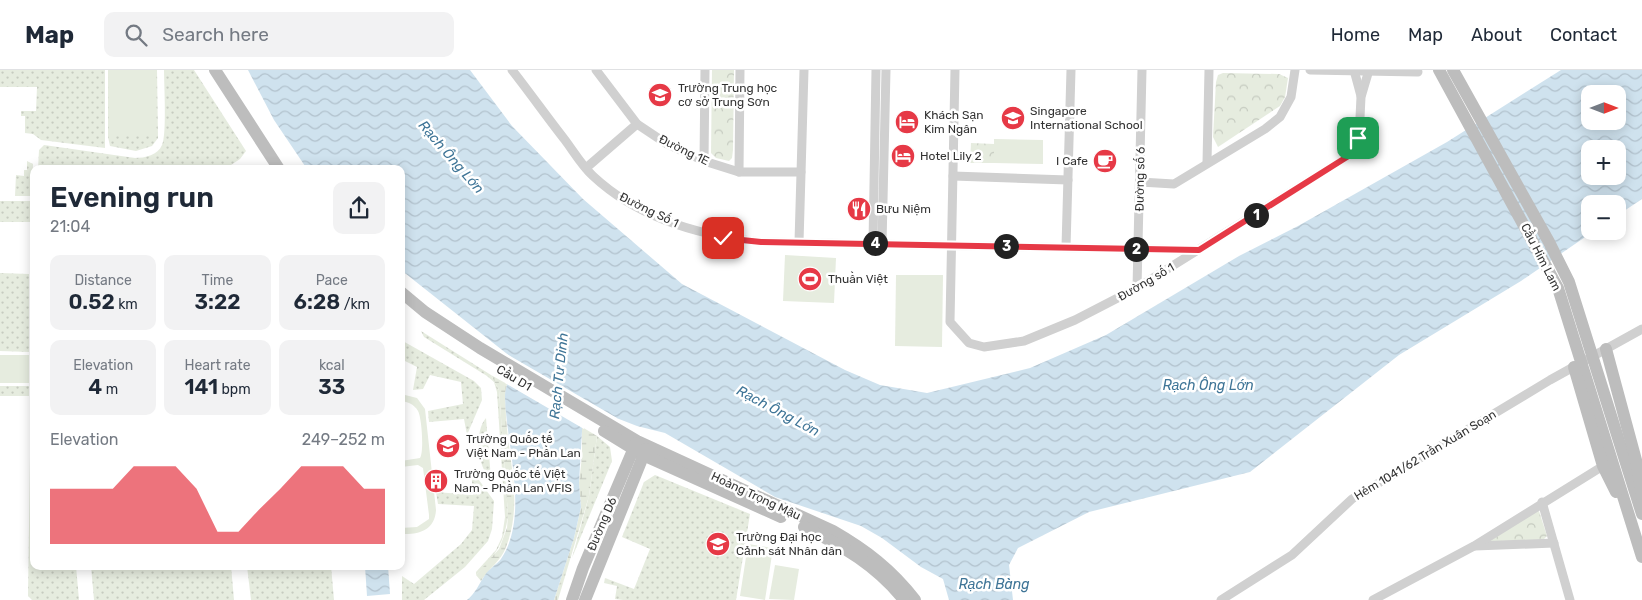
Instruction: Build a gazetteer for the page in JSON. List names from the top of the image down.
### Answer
{
  "streets": {
    "main road": [
      "Cầu Him Lam",
      "Cầu D1",
      "Hoàng Trọng Mậu",
      "Đường D6"
    ],
    "street": [
      "Đường 1E",
      "Đường số 6",
      "Đường Số 1",
      "Đường số 1",
      "Hẻm 1041/62 Trần Xuân Soạn"
    ]
  },
  "crossings": [
    ["Đường số 6", "Đường Số 1"],
    ["Đường số 6", "Đường số 1"],
    ["Đường Số 1", "Đường số 1"],
    ["Cầu D1", "Hoàng Trọng Mậu"],
    ["Hoàng Trọng Mậu", "Đường D6"]
  ],
  "water": ["Rạch Ông Lớn", "Rạch Tư Dinh", "Rạch Bàng"],
  "places": {
    "school or university": [
      "Trường Trung học cơ sở Trung Sơn",
      "Singapore International School",
      "Trường Quốc tế Việt Nam - Phần Lan",
      "Trường Đại học Cảnh sát Nhân dân"
    ],
    "hotel": ["Khách Sạn Kim Ngân", "Hotel Lily 2"],
    "cafe": ["I Cafe"],
    "restaurant": ["Bưu Niệm"],
    "sports": ["Thuần Việt"],
    "building": ["Trường Quốc tế Việt Nam - Phần Lan VFIS"]
  },
  "north": "right",
  "page": {
    "header": "Map",
    "search": "Search here",
    "nav": [
      "Home",
      "Map",
      "About",
      "Contact"
    ],
    "map_buttons": ["+", "−"],
    "heading": ["Evening run", "21:04"],
    "pins": [
      "1",
      "4",
      "3",
      "2"
    ],
    "stats": [
      ["Distance", "0.52 km"],
      ["Time", "3:22"],
      ["Pace", "6:28 /km"],
      ["Elevation", "4 m"],
      ["Heart rate", "141 bpm"],
      ["kcal", "33"]
    ],
    "chart": ["Elevation", "249–252 m"]
  }
}
